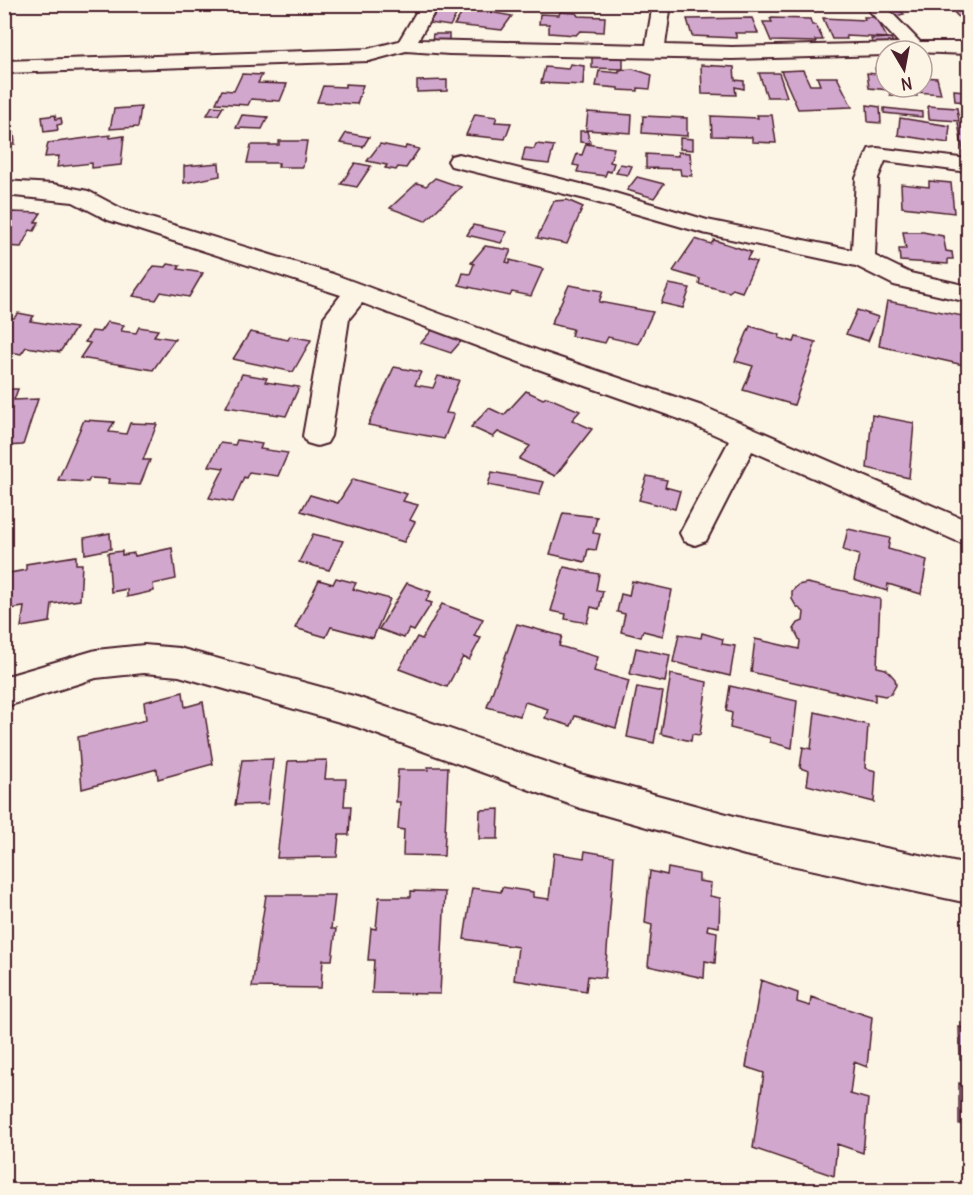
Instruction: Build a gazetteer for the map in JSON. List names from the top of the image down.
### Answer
{
  "north": "bottom"
}
